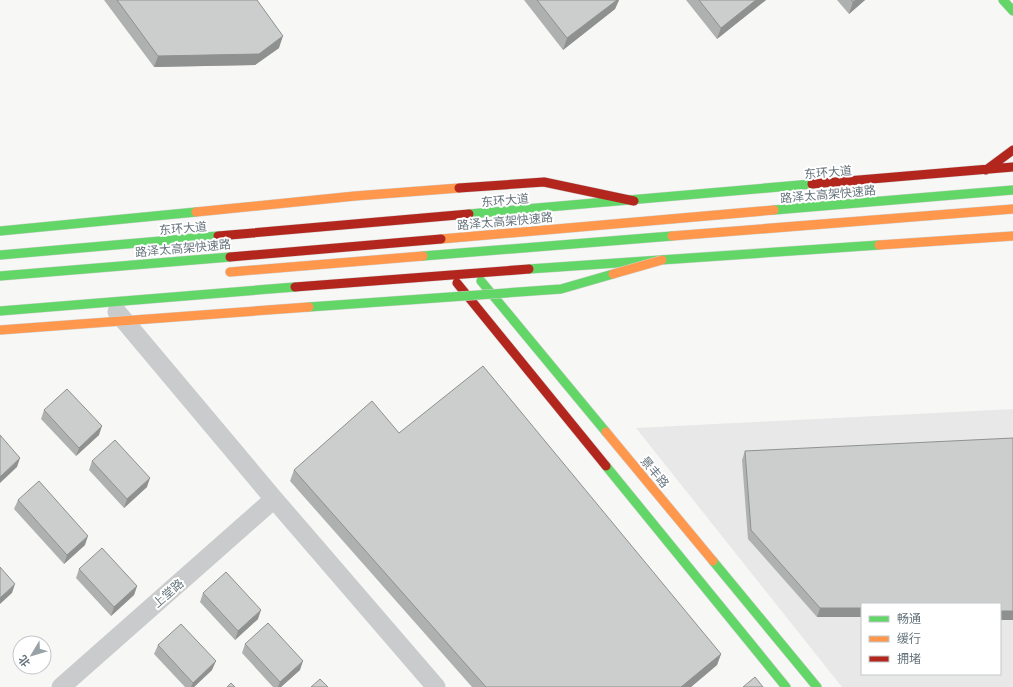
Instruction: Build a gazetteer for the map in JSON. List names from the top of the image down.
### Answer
{
  "streets": {
    "main road": ["东环大道", "路泽太高架快速路", "景丰路"],
    "street": ["上堂路"]
  },
  "legend": ["畅通", "缓行", "拥堵"],
  "north": "bottom left"
}
